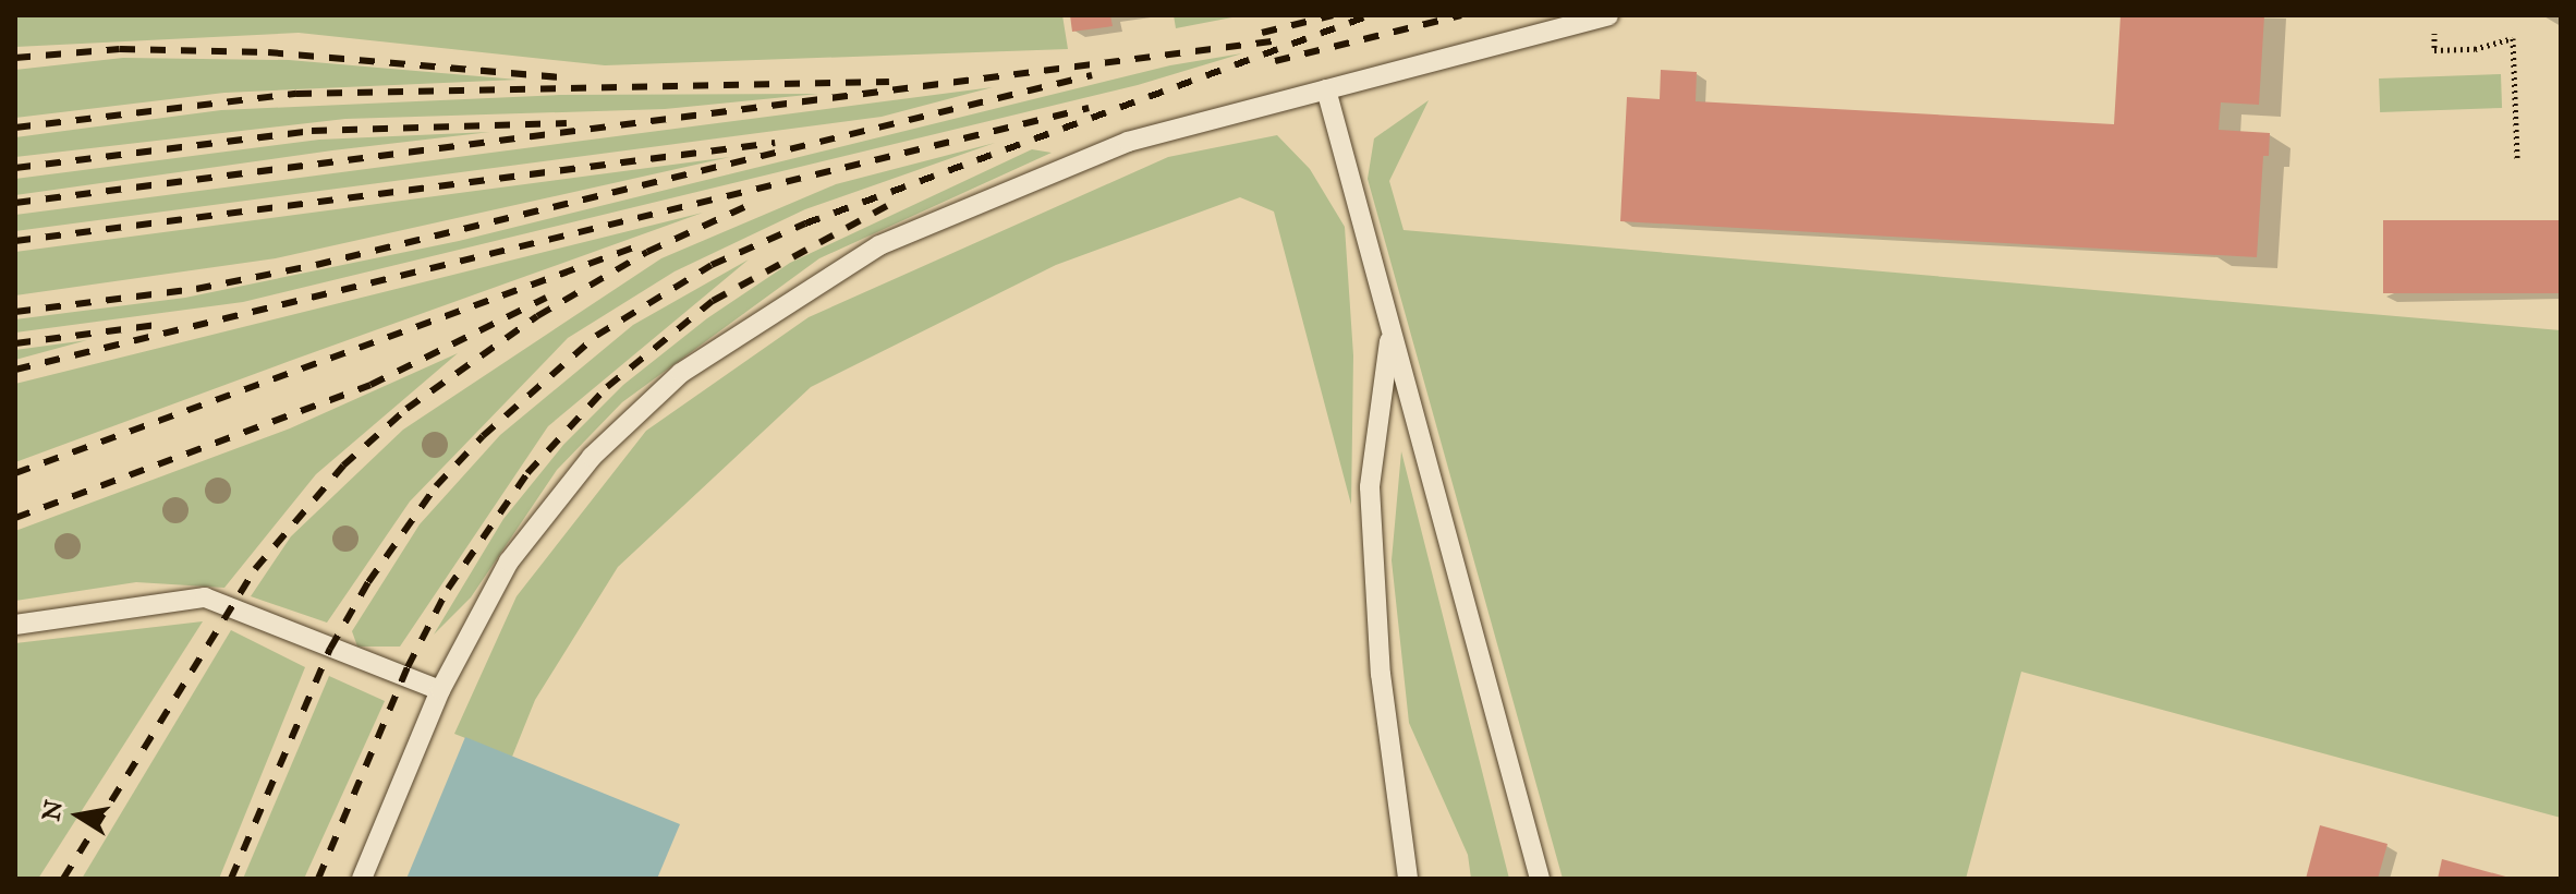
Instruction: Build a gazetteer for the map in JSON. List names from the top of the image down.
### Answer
{
  "north": "left"
}
